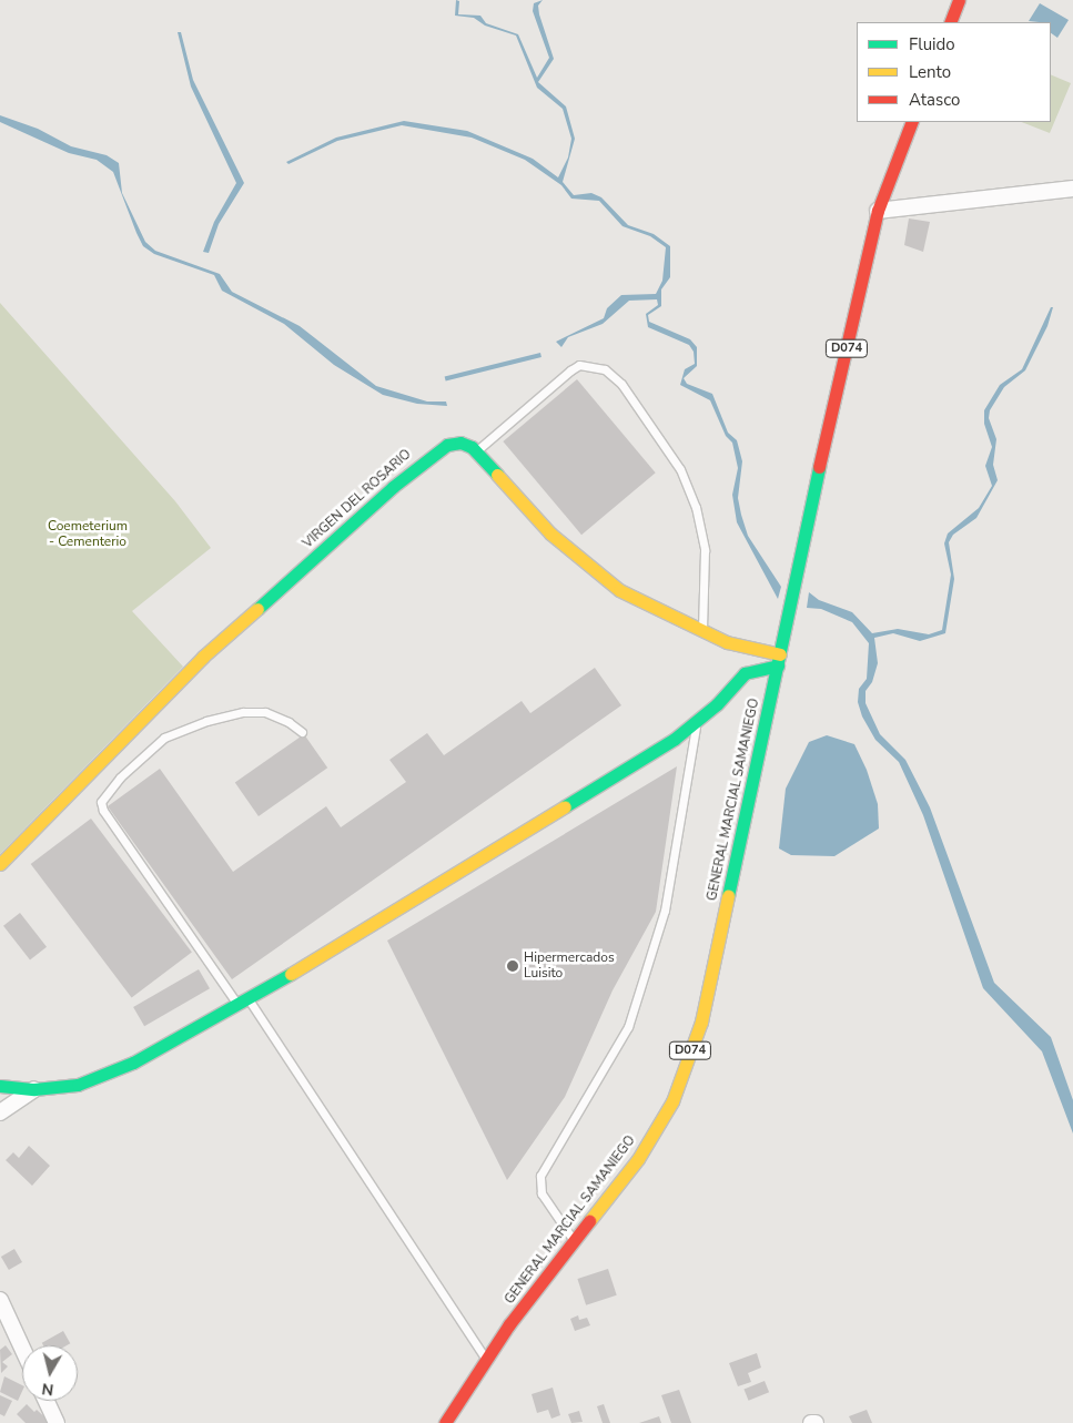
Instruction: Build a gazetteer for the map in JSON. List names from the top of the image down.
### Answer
{
  "streets": {
    "street": ["D074", "VIRGEN DEL ROSARIO", "GENERAL MARCIAL SAMANIEGO"]
  },
  "parks": ["Coemeterium - Cementerio"],
  "places": ["Hipermercados Luisito"],
  "legend": ["Fluido", "Lento", "Atasco"],
  "north": "bottom"
}
